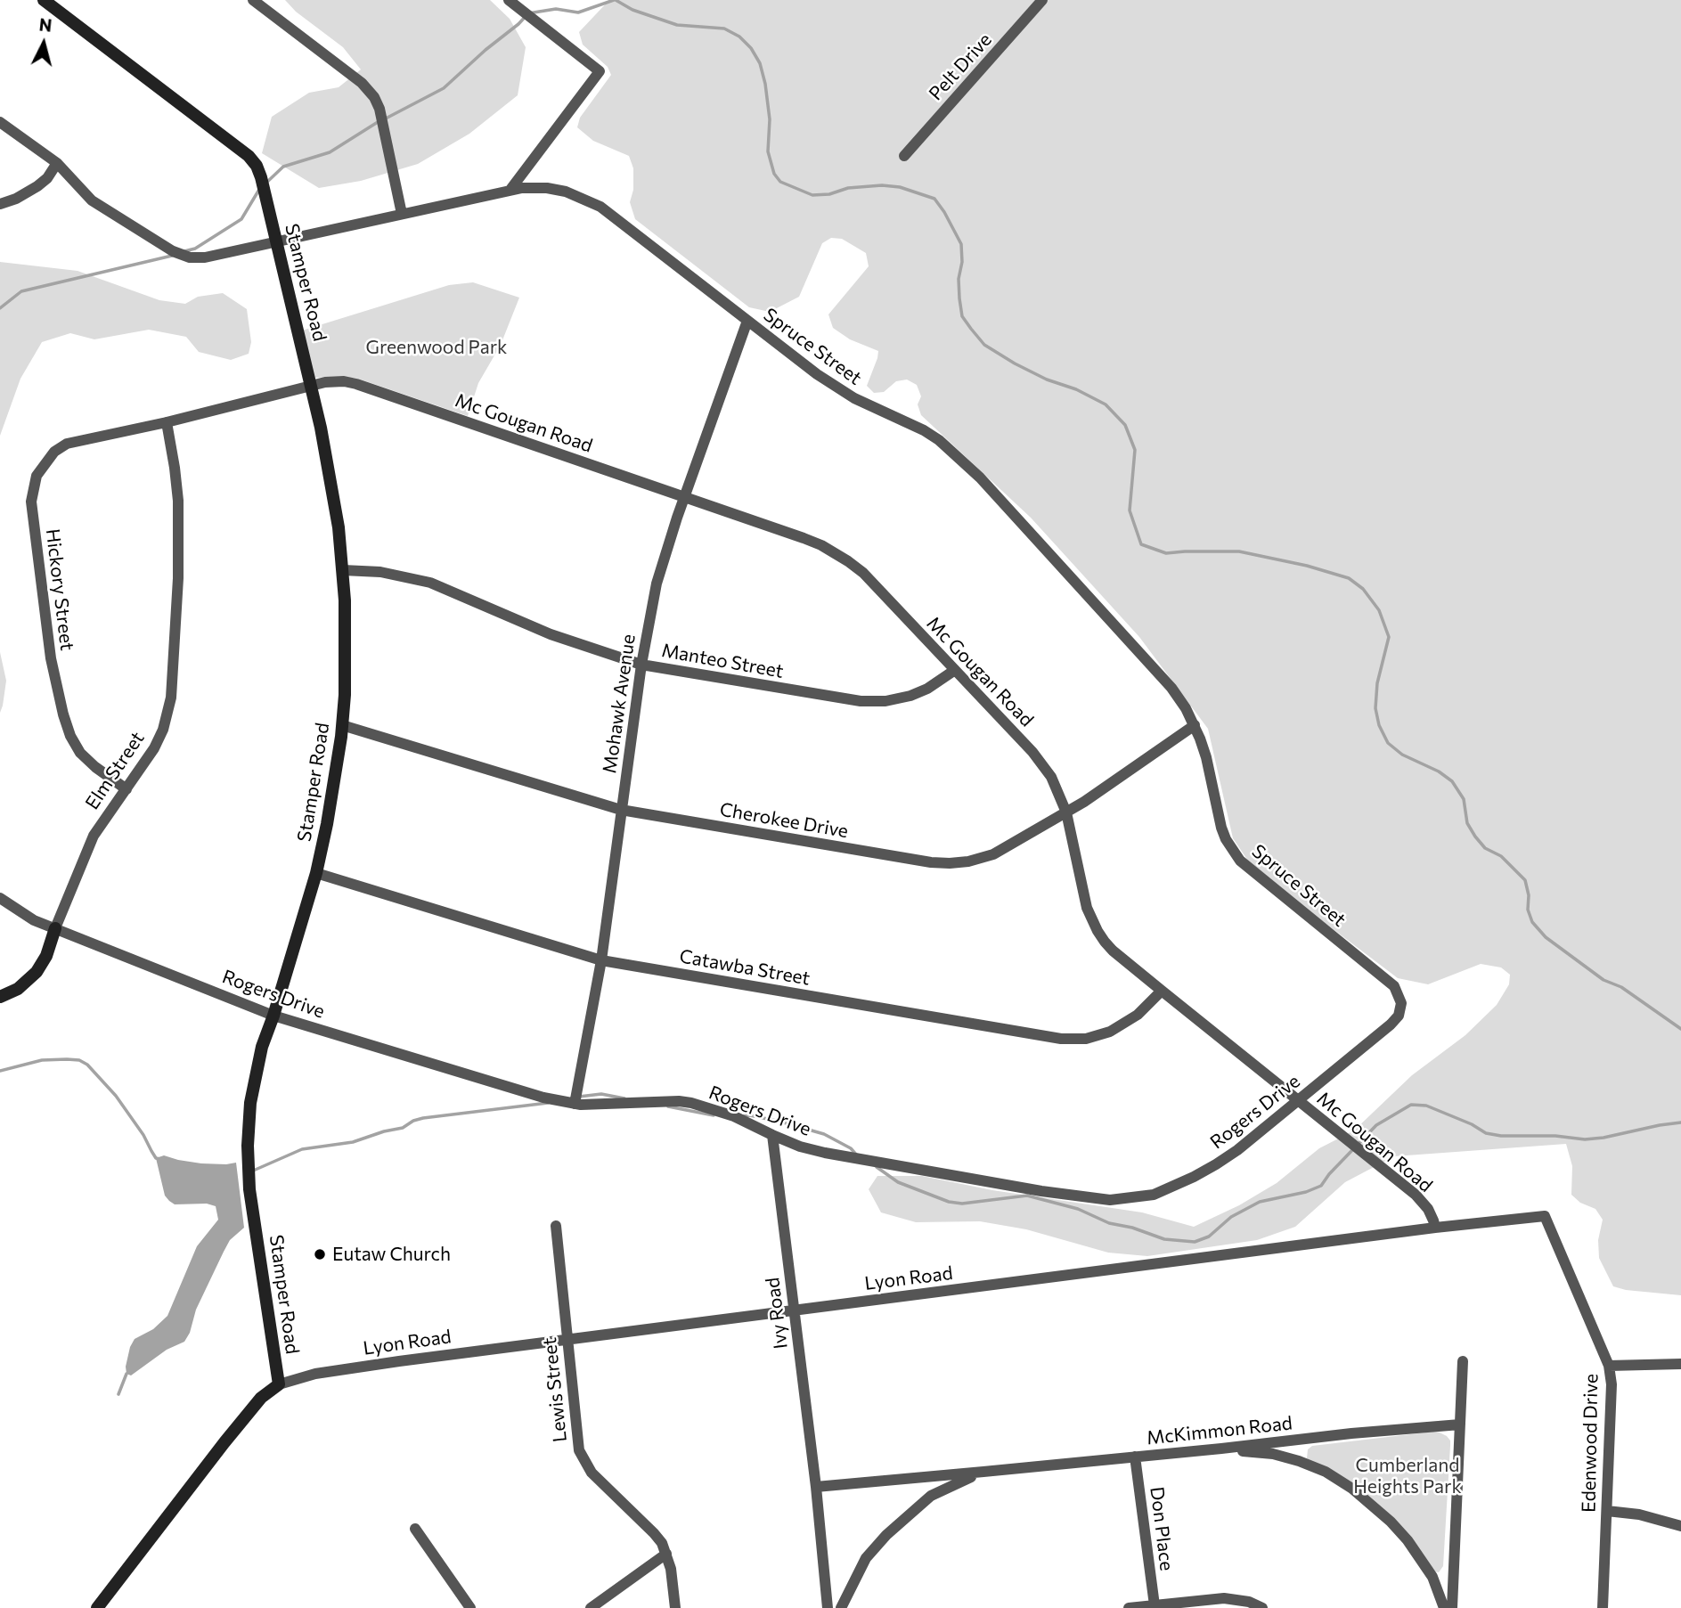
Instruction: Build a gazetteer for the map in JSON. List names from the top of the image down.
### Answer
{
  "streets": {
    "street": [
      "Pelt Drive",
      "Stamper Road",
      "Spruce Street",
      "Mc Gougan Road",
      "Hickory Street",
      "Manteo Street",
      "Mohawk Avenue",
      "Elm Street",
      "Cherokee Drive",
      "Catawba Street",
      "Rogers Drive",
      "Lyon Road",
      "Ivy Road",
      "Lewis Street",
      "McKimmon Road",
      "Edenwood Drive",
      "Don Place"
    ]
  },
  "crossings": [
    ["Stamper Road", "Spruce Street"],
    ["Stamper Road", "Mc Gougan Road"],
    ["Stamper Road", "Hickory Street"],
    ["Stamper Road", "Manteo Street"],
    ["Stamper Road", "Cherokee Drive"],
    ["Stamper Road", "Catawba Street"],
    ["Stamper Road", "Rogers Drive"],
    ["Stamper Road", "Lyon Road"],
    ["Spruce Street", "Mohawk Avenue"],
    ["Spruce Street", "Cherokee Drive"],
    ["Spruce Street", "Rogers Drive"],
    ["Mc Gougan Road", "Hickory Street"],
    ["Mc Gougan Road", "Manteo Street"],
    ["Mc Gougan Road", "Mohawk Avenue"],
    ["Mc Gougan Road", "Cherokee Drive"],
    ["Mc Gougan Road", "Catawba Street"],
    ["Mc Gougan Road", "Rogers Drive"],
    ["Mc Gougan Road", "Lyon Road"],
    ["Hickory Street", "Elm Street"],
    ["Manteo Street", "Mohawk Avenue"],
    ["Mohawk Avenue", "Cherokee Drive"],
    ["Mohawk Avenue", "Catawba Street"],
    ["Mohawk Avenue", "Rogers Drive"],
    ["Elm Street", "Rogers Drive"],
    ["Rogers Drive", "Ivy Road"],
    ["Lyon Road", "Ivy Road"],
    ["Lyon Road", "Lewis Street"],
    ["Lyon Road", "Edenwood Drive"],
    ["Ivy Road", "McKimmon Road"],
    ["McKimmon Road", "Don Place"]
  ],
  "parks": ["Greenwood Park", "Cumberland Heights Park"],
  "places": ["Eutaw Church"],
  "north": "top"
}
